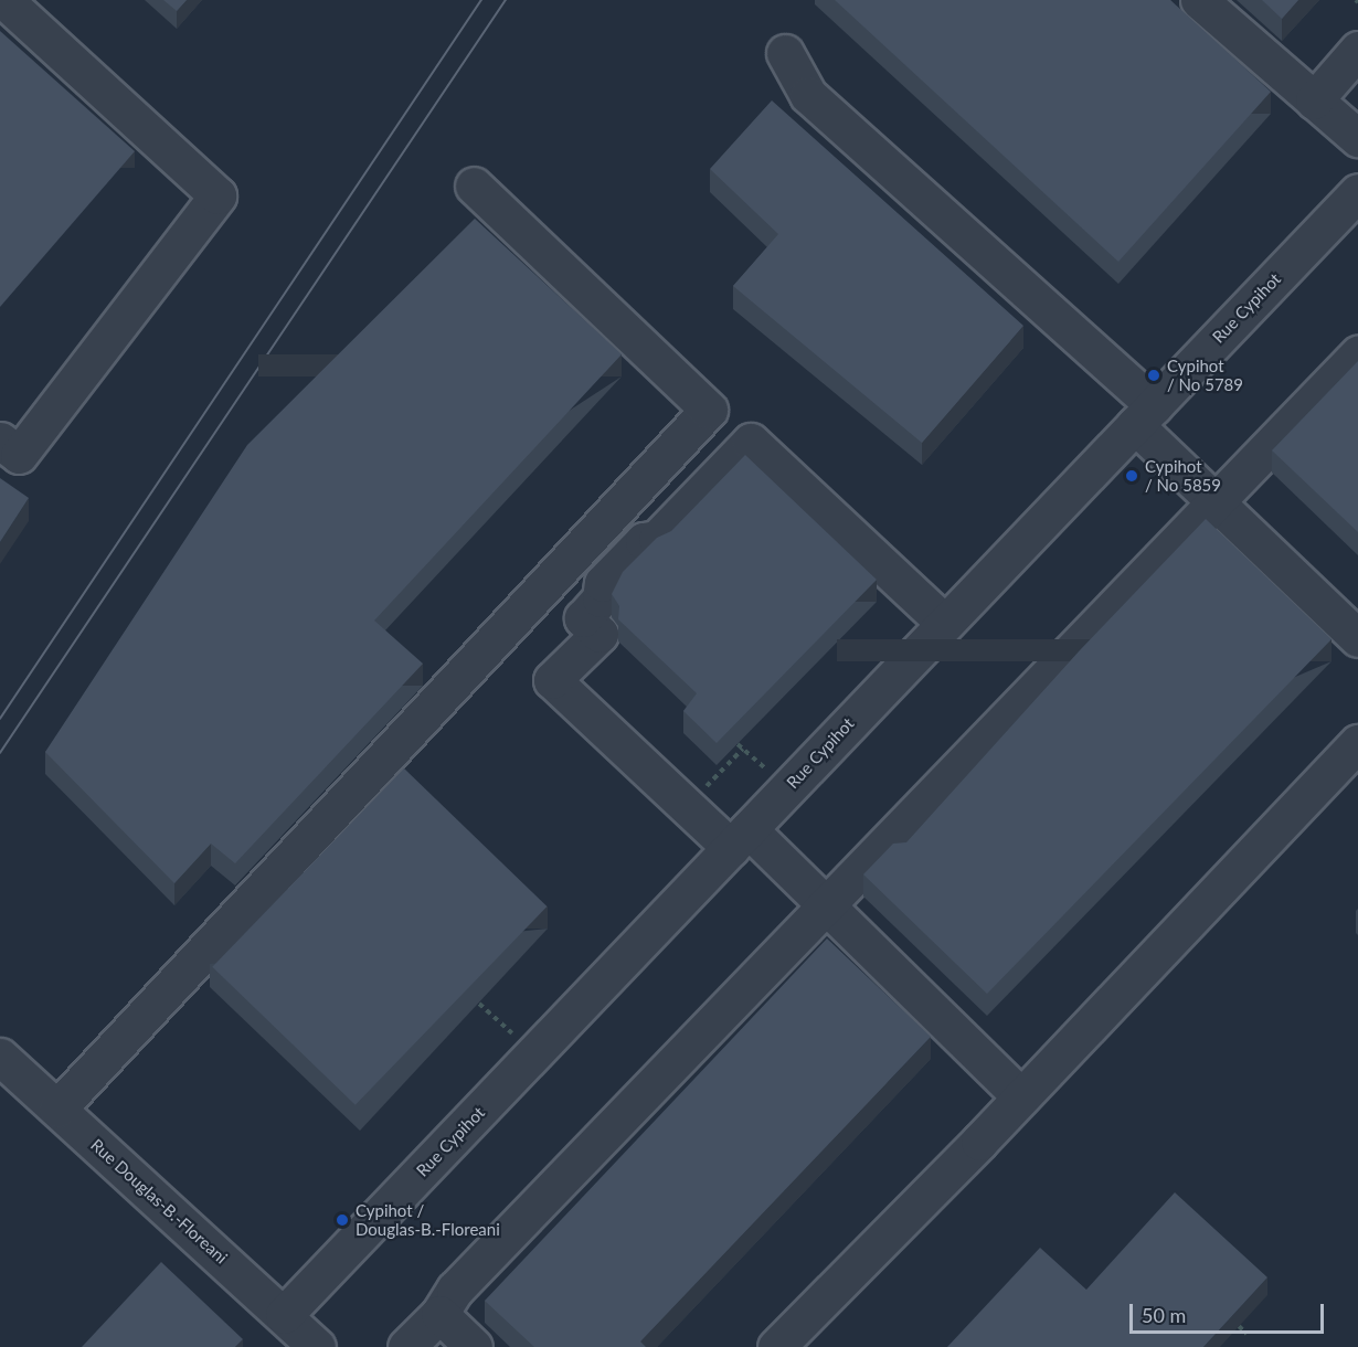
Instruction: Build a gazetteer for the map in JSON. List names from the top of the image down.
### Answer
{
  "streets": {
    "street": ["Rue Cypihot", "Rue Douglas-B.-Floreani"]
  },
  "crossings": [
    ["Rue Cypihot", "Rue Douglas-B.-Floreani"]
  ],
  "places": ["Cypihot / No 5789", "Cypihot / No 5859", "Cypihot / Douglas-B.-Floreani"],
  "scale_bar": "50 m"
}
